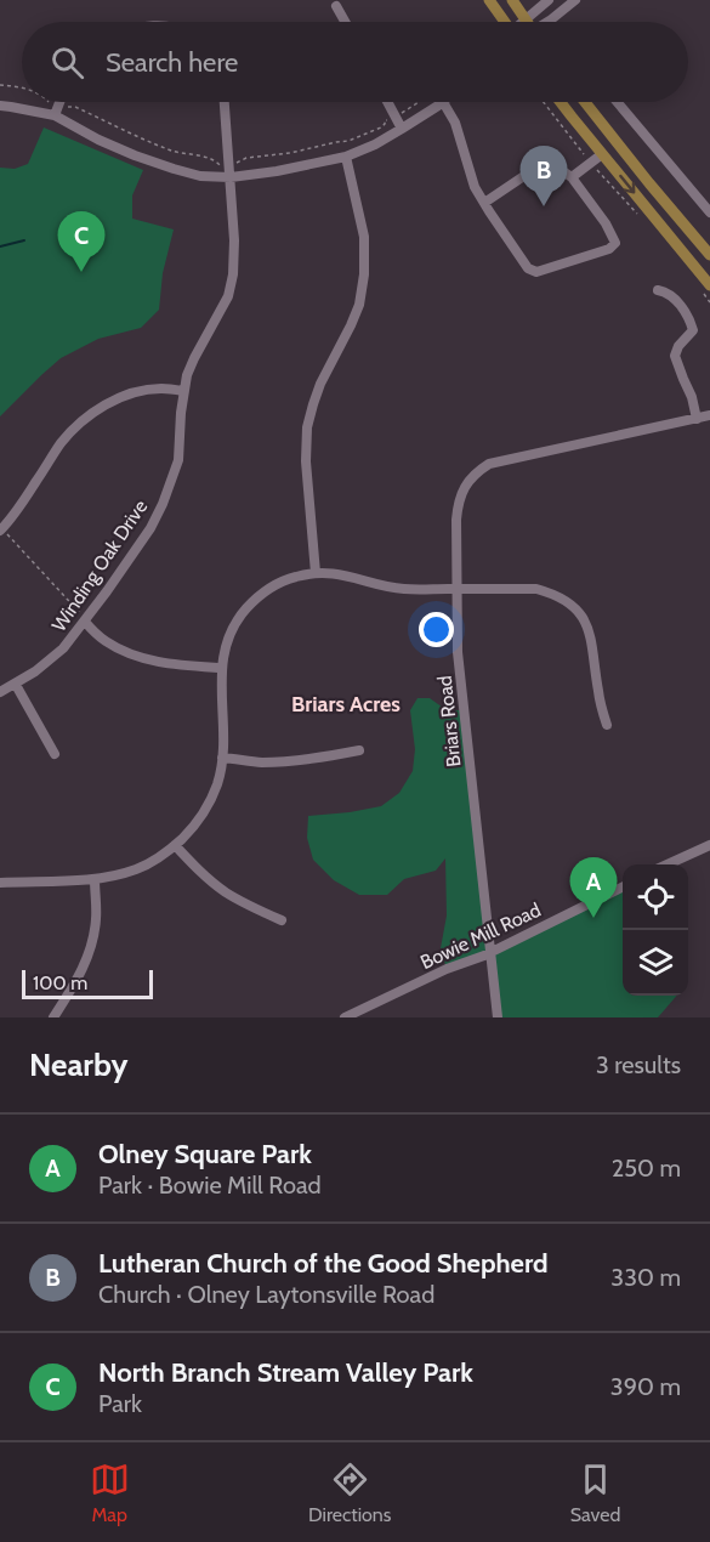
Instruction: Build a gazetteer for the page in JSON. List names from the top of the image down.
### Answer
{
  "streets": {
    "street": ["Winding Oak Drive", "Briars Road", "Bowie Mill Road"]
  },
  "crossings": [
    ["Briars Road", "Bowie Mill Road"]
  ],
  "districts": ["Briars Acres"],
  "scale_bar": "100 m",
  "page": {
    "search": "Search here",
    "pins": ["B", "C", "A"],
    "scale": "100 m",
    "heading": ["Nearby", "3 results"],
    "list": [
      {
        "mark": "A",
        "name": "Olney Square Park",
        "note": "Park · Bowie Mill Road",
        "value": "250 m"
      },
      {
        "mark": "B",
        "name": "Lutheran Church of the Good Shepherd",
        "note": "Church · Olney Laytonsville Road",
        "value": "330 m"
      },
      {
        "mark": "C",
        "name": "North Branch Stream Valley Park",
        "note": "Park",
        "value": "390 m"
      }
    ],
    "nav": ["Map", "Directions", "Saved"]
  }
}
